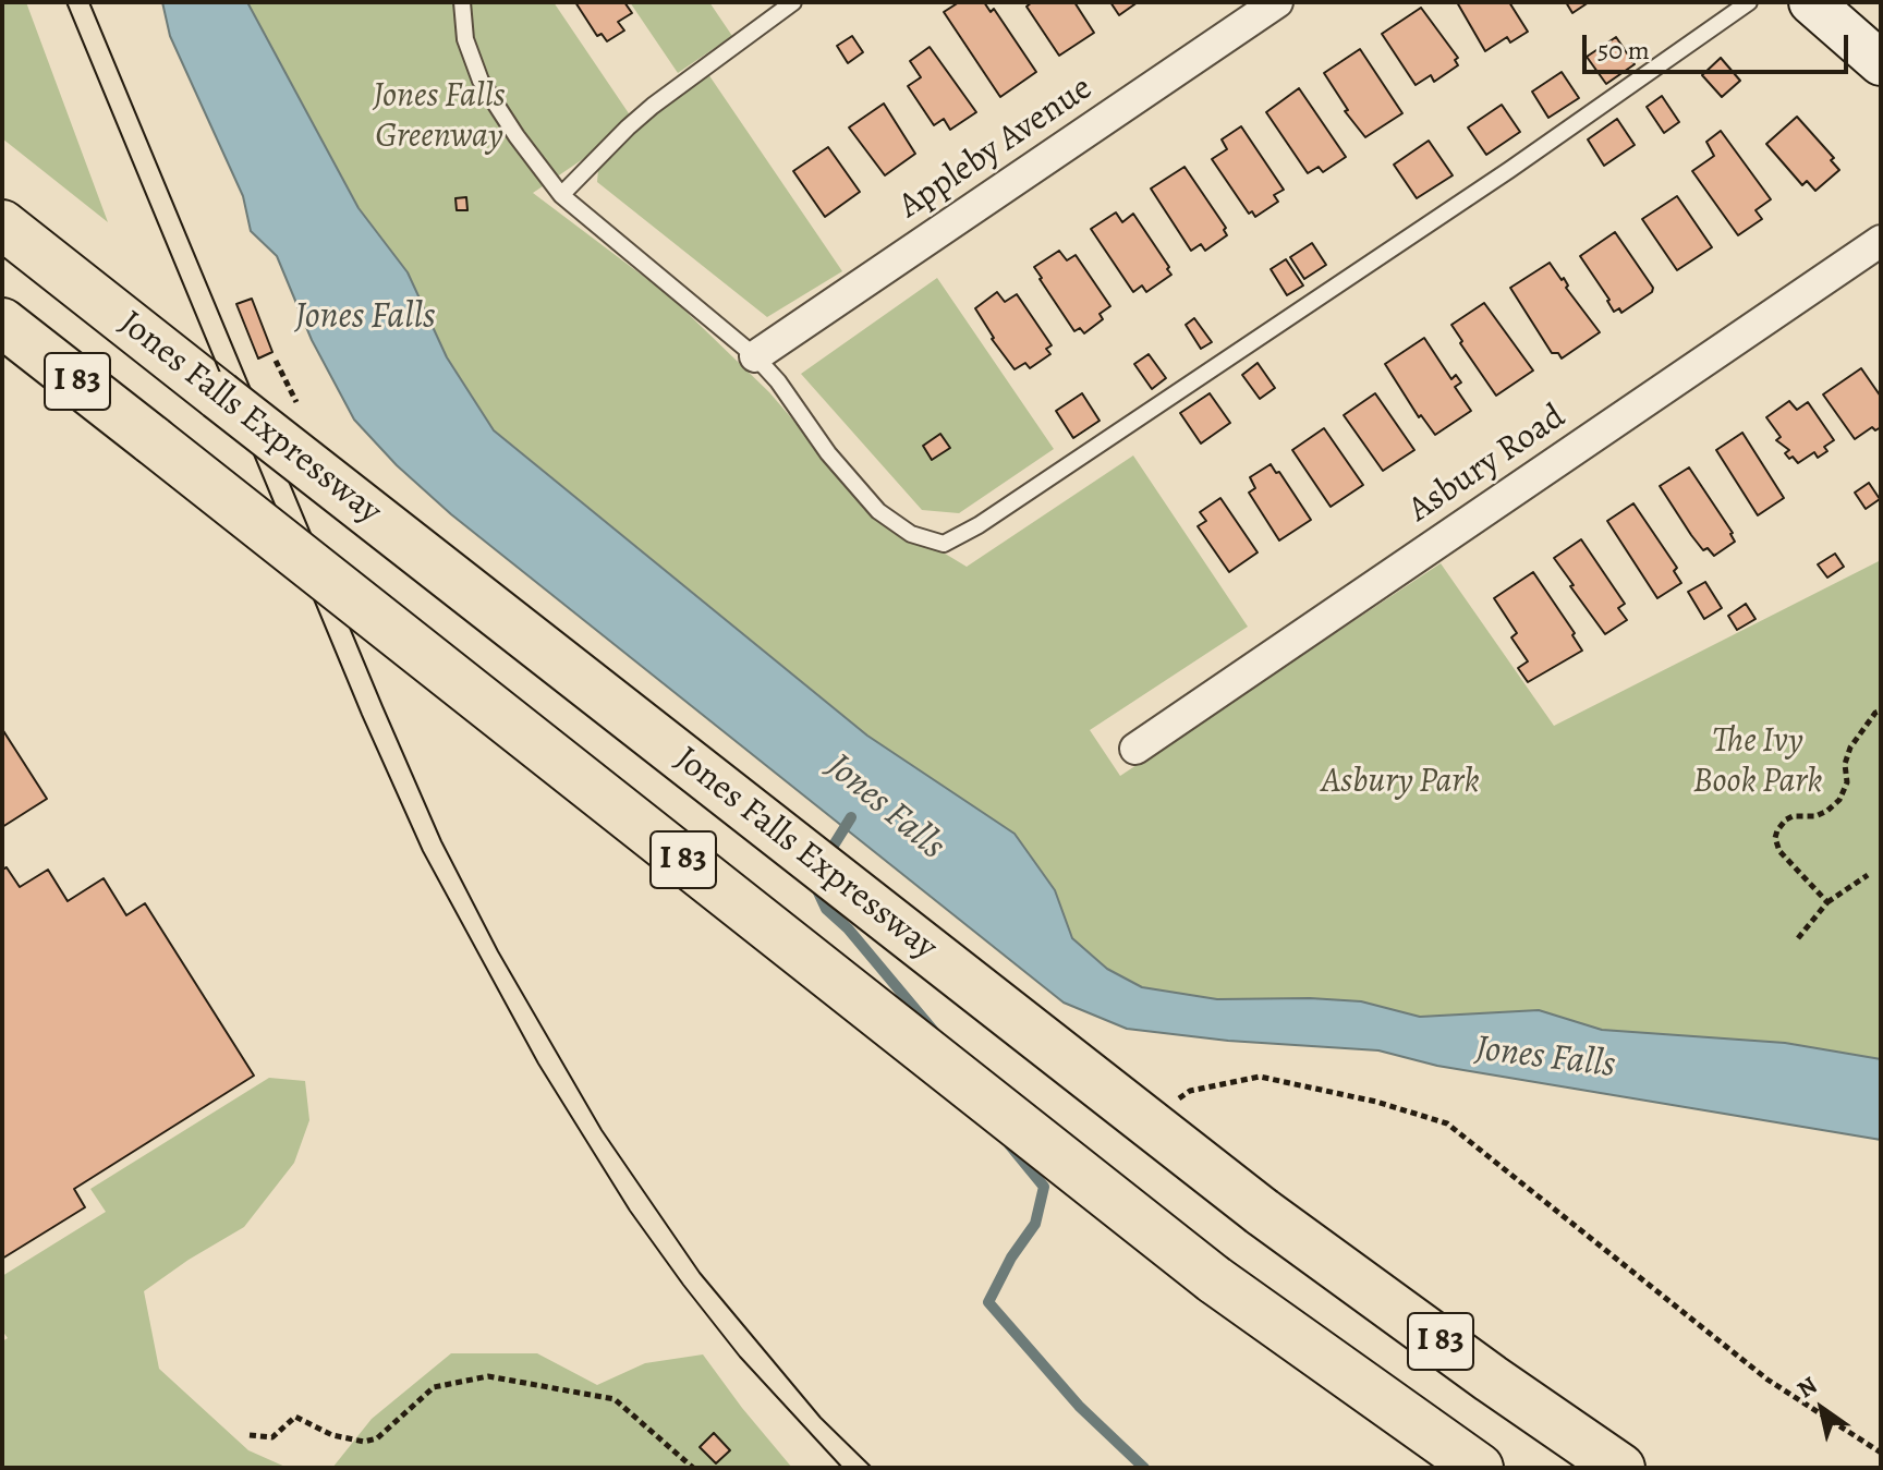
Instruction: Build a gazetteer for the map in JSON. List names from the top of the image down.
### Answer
{
  "streets": {
    "highway": ["I 83", "Jones Falls Expressway"],
    "street": ["Appleby Avenue", "Asbury Road"]
  },
  "water": ["Jones Falls"],
  "parks": ["Jones Falls Greenway", "The Ivy Book Park", "Asbury Park"],
  "scale_bar": "50 m",
  "north": "top left"
}
